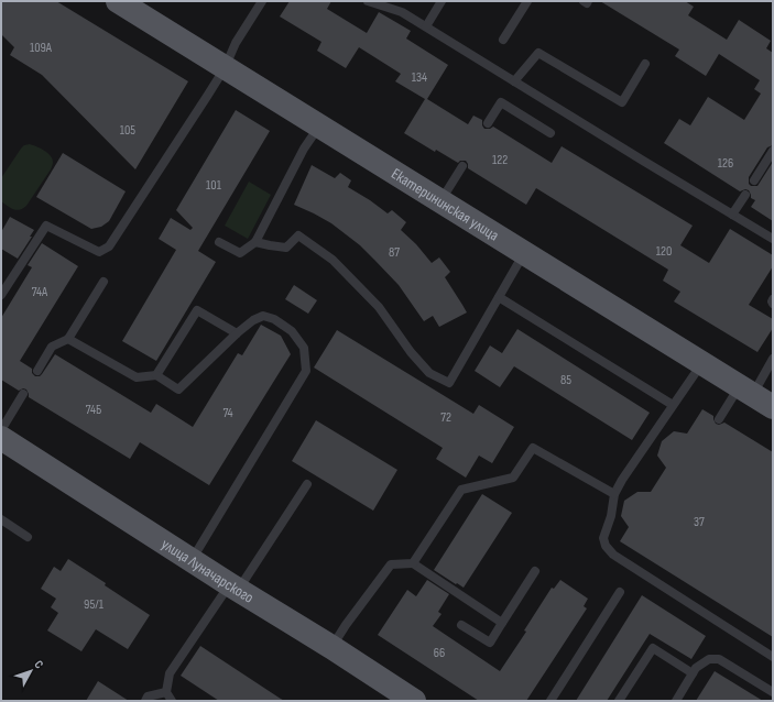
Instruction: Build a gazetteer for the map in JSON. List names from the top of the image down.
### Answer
{
  "streets": {
    "main road": ["Екатерининская улица", "улица Луначарского"]
  },
  "house_numbers": [
    "109А",
    "134",
    "105",
    "122",
    "126",
    "101",
    "120",
    "87",
    "74А",
    "85",
    "74Б",
    "74",
    "72",
    "37",
    "95/1",
    "66"
  ],
  "north": "top right"
}
